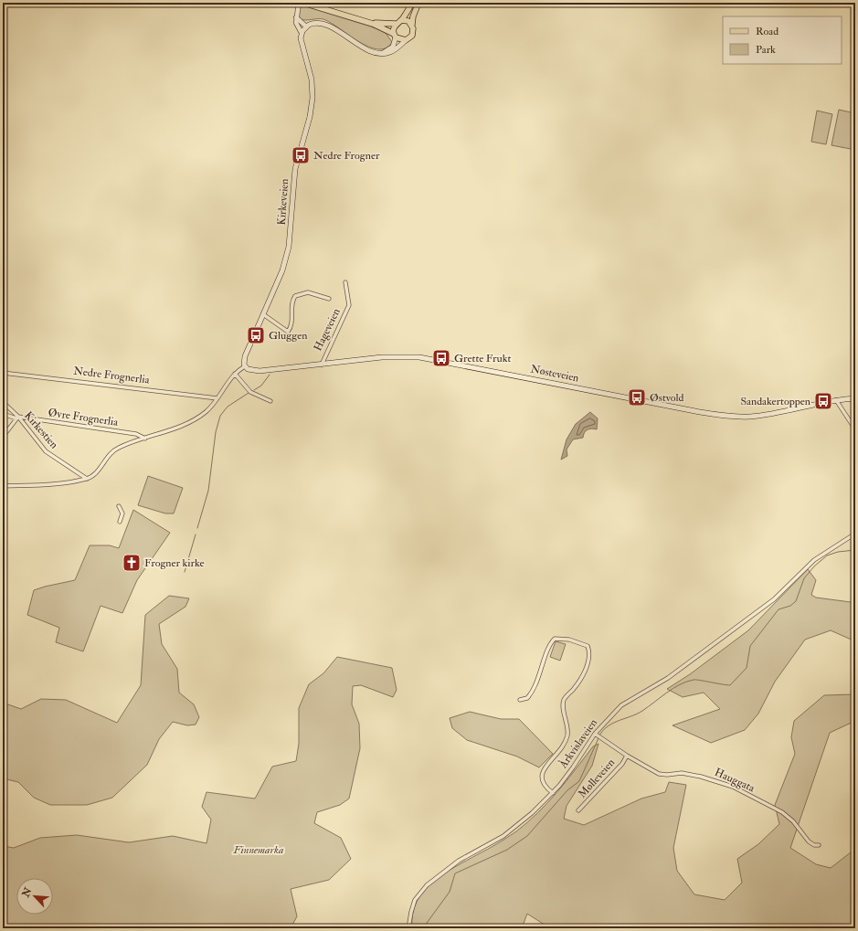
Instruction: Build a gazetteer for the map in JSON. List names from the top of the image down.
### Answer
{
  "streets": {
    "main road": ["Kirkeveien", "Nøsteveien"],
    "street": [
      "Hageveien",
      "Nedre Frognerlia",
      "Øvre Frognerlia",
      "Kirkestien",
      "Årkvislaveien",
      "Mølleveien",
      "Hauggata"
    ]
  },
  "crossings": [
    ["Kirkeveien", "Nøsteveien"],
    ["Hageveien", "Nøsteveien"],
    ["Øvre Frognerlia", "Kirkestien"],
    ["Årkvislaveien", "Hauggata"],
    ["Mølleveien", "Hauggata"]
  ],
  "parks": ["Finnemarka"],
  "places": {
    "bus stop": [
      "Nedre Frogner",
      "Gluggen",
      "Grette Frukt",
      "Østvold",
      "Sandakertoppen"
    ],
    "church": ["Frogner kirke"]
  },
  "legend": ["Road", "Park"],
  "north": "top left"
}
